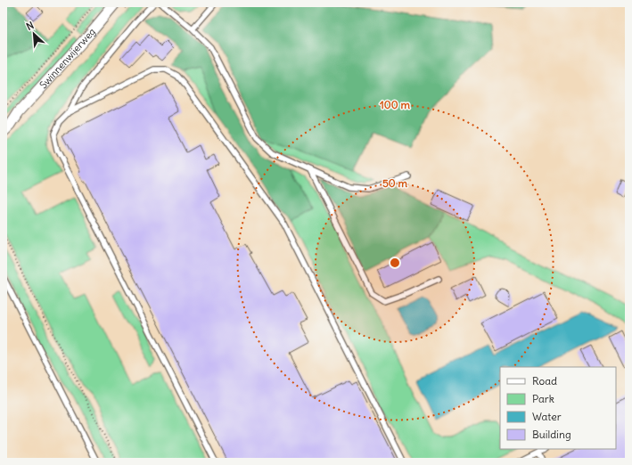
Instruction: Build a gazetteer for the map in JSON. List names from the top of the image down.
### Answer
{
  "streets": {
    "street": ["Swinnenwijerweg"]
  },
  "legend": [
    "Road",
    "Park",
    "Water",
    "Building"
  ],
  "north": "top left",
  "rings": ["100 m", "50 m"]
}
